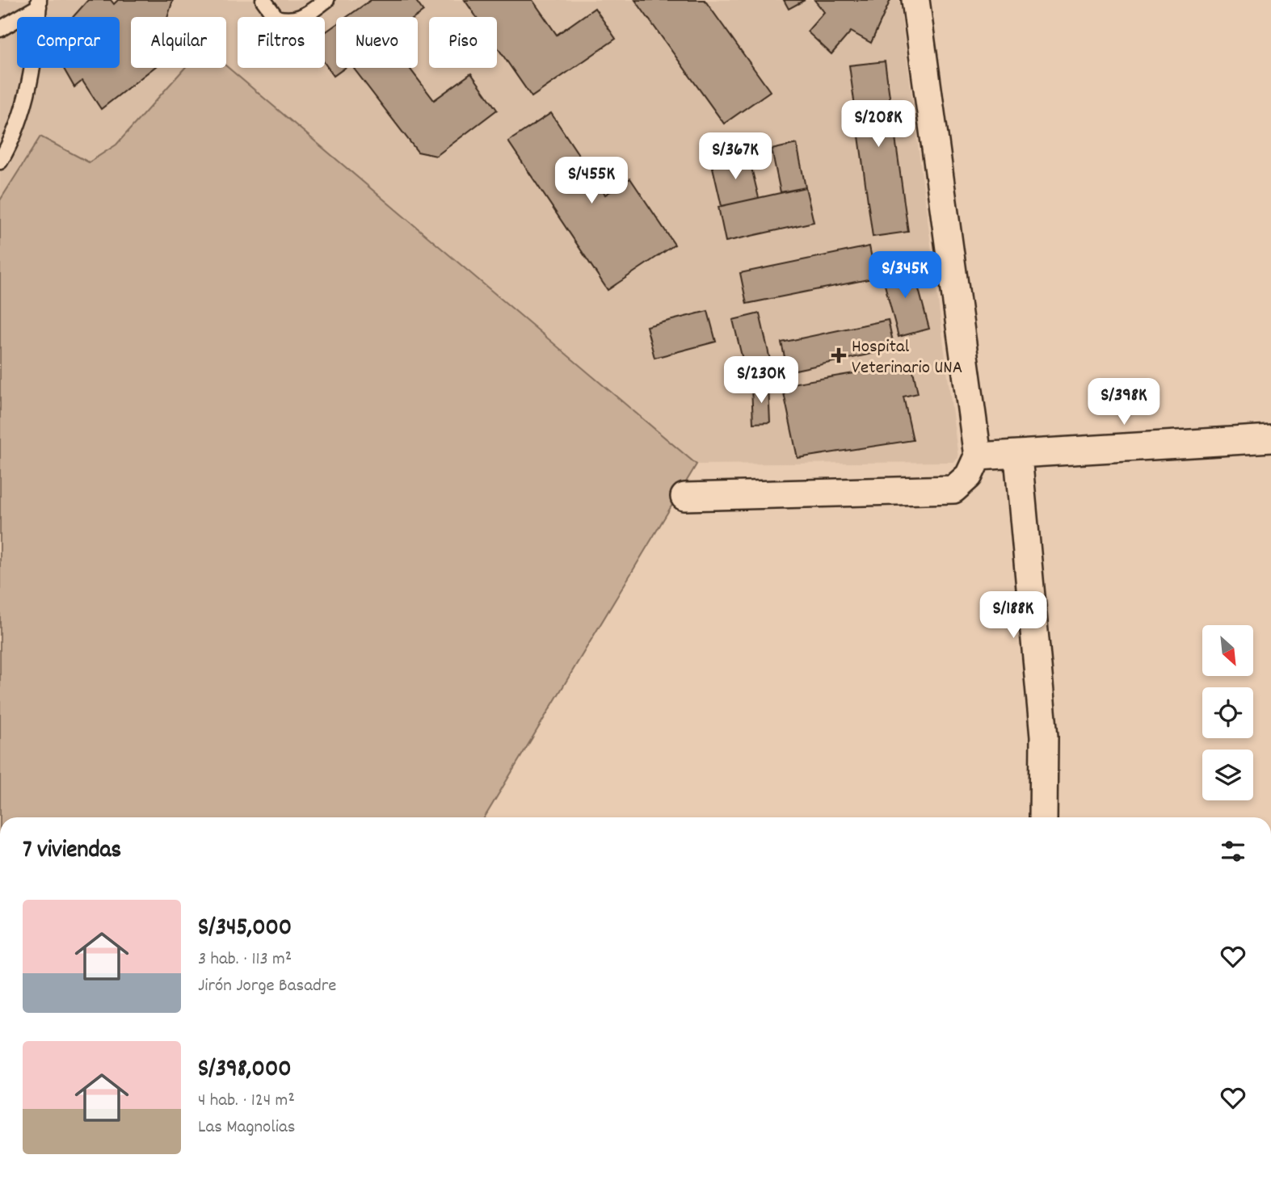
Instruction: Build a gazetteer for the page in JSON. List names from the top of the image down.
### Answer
{
  "places": {
    "health": ["Hospital Veterinario UNA"]
  },
  "north": "bottom right",
  "page": {
    "chip": [
      "Comprar",
      "Alquilar",
      "Filtros",
      "Nuevo",
      "Piso"
    ],
    "price": [
      "S/208K",
      "S/367K",
      "S/455K",
      "S/345K",
      "S/230K",
      "S/398K",
      "S/188K"
    ],
    "heading": "7 viviendas",
    "list": [
      {
        "name": "S/345,000",
        "note": "3 hab. · 113 m² · Jirón Jorge Basadre"
      },
      {
        "name": "S/398,000",
        "note": "4 hab. · 124 m² · Las Magnolias"
      }
    ]
  }
}
